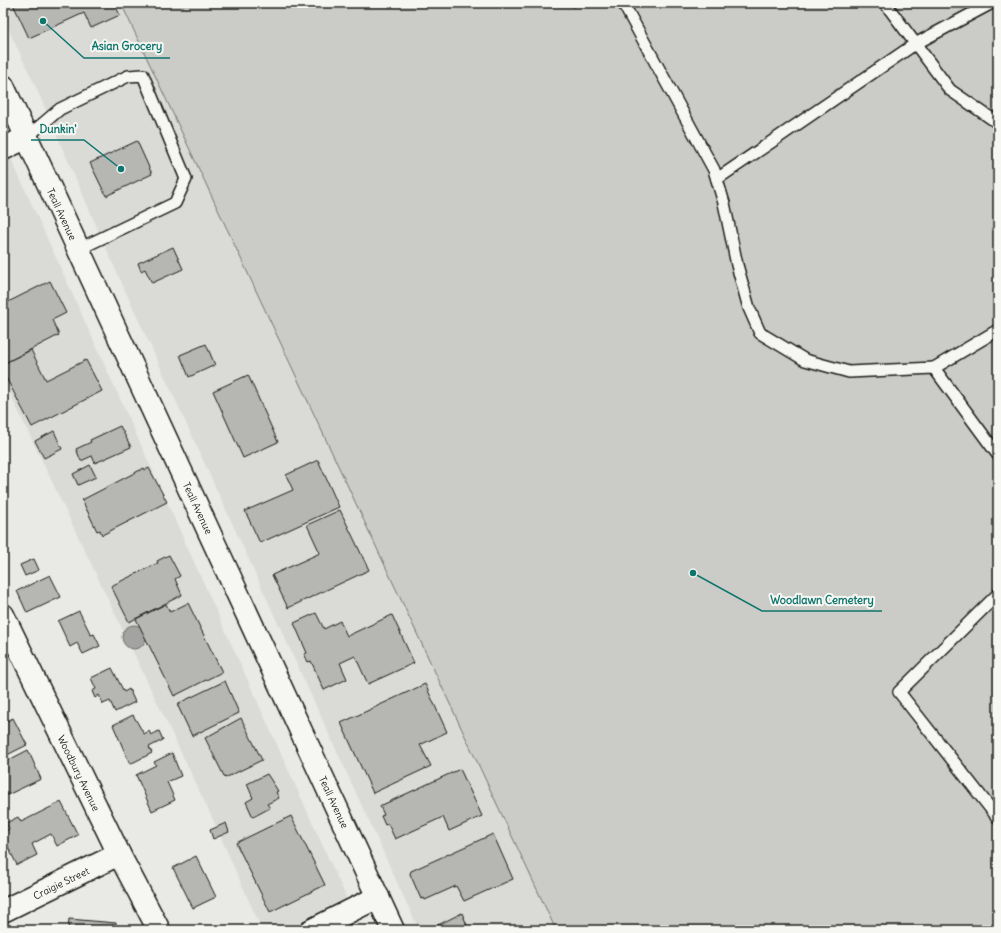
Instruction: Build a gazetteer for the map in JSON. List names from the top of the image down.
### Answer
{
  "streets": {
    "street": ["Teall Avenue", "Woodbury Avenue", "Craigie Street"]
  },
  "crossings": [
    ["Woodbury Avenue", "Craigie Street"]
  ],
  "places": ["Asian Grocery", "Dunkin'", "Woodlawn Cemetery"]
}
